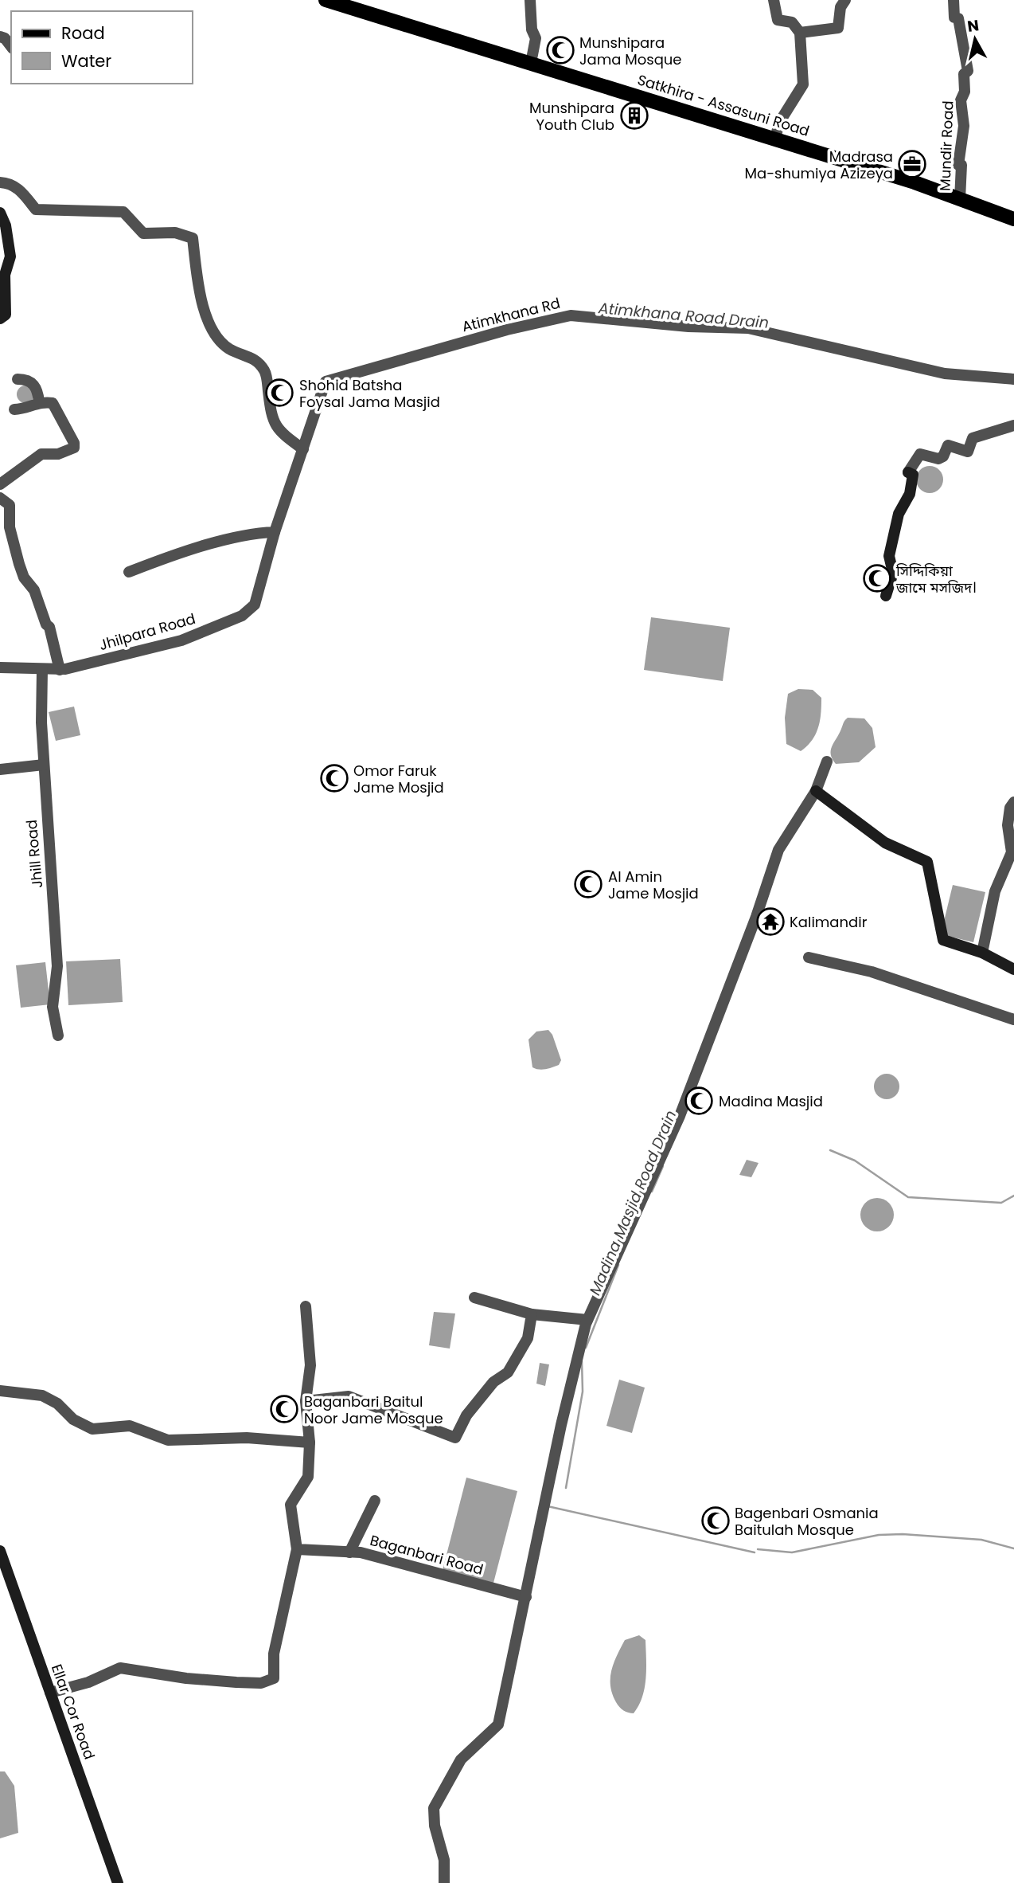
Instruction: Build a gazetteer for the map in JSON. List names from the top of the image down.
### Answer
{
  "streets": {
    "main road": ["Satkhira - Assasuni Road", "Ellar Cor Road"],
    "street": [
      "Mundir Road",
      "Atimkhana Rd",
      "Jhilpara Road",
      "Jhill Road",
      "Baganbari Road"
    ]
  },
  "crossings": [
    ["Satkhira - Assasuni Road", "Mundir Road"],
    ["Atimkhana Rd", "Jhilpara Road"],
    ["Jhilpara Road", "Jhill Road"]
  ],
  "water": ["Atimkhana Road Drain", "Madina Masjid Road Drain"],
  "places": {
    "mosque": [
      "Munshipara Jama Mosque",
      "Shohid Batsha Foysal Jama Masjid",
      "সিদ্দিকিয়া জামে মসজিদ।",
      "Omor Faruk Jame Mosjid",
      "Al Amin Jame Mosjid",
      "Madina Masjid",
      "Baganbari Baitul Noor Jame Mosque",
      "Bagenbari Osmania Baitulah Mosque"
    ],
    "building": ["Munshipara Youth Club"],
    "office": ["Madrasa Ma-shumiya Azizeya"],
    "temple": ["Kalimandir"]
  },
  "legend": ["Road", "Water"],
  "north": "top"
}
